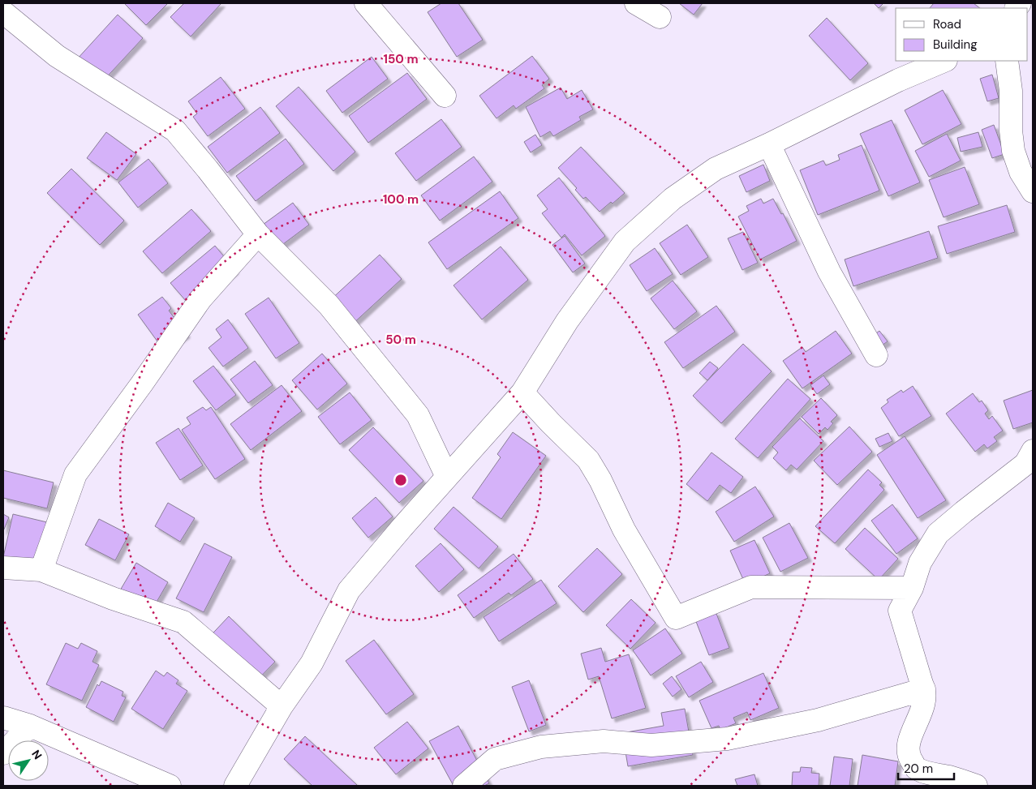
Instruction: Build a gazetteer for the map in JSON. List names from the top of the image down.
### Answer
{
  "legend": ["Road", "Building"],
  "scale_bar": "20 m",
  "north": "top right",
  "rings": ["150 m", "100 m", "50 m"]
}
